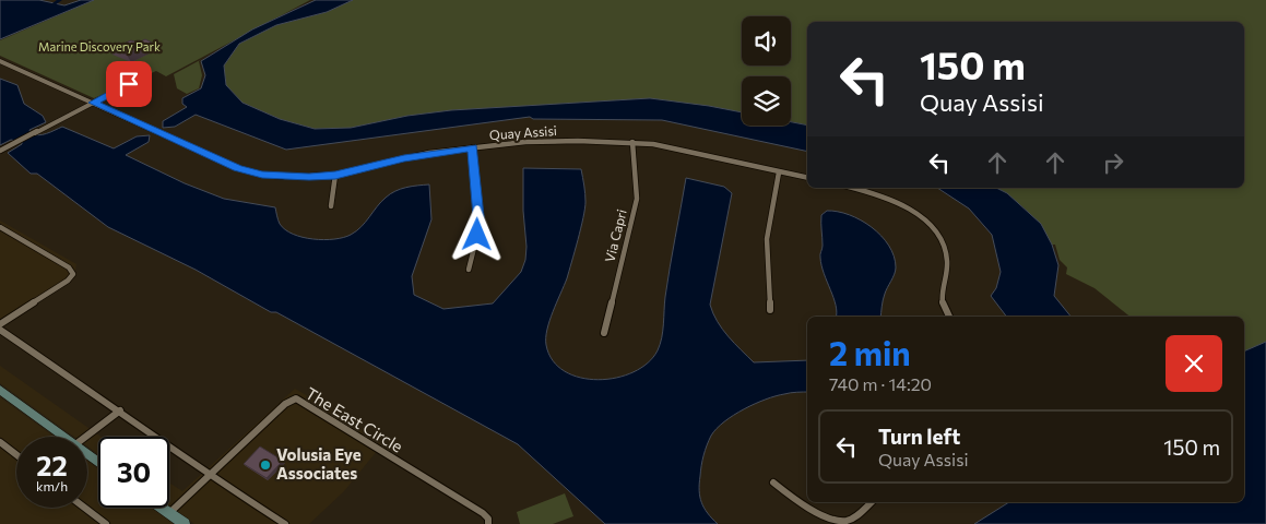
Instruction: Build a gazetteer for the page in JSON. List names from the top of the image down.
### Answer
{
  "streets": {
    "street": ["Quay Assisi", "Via Capri", "The East Circle"]
  },
  "crossings": [
    ["Quay Assisi", "Via Capri"]
  ],
  "parks": ["Marine Discovery Park"],
  "places": ["Volusia Eye Associates"],
  "page": {
    "turn": ["150 m", "Quay Assisi"],
    "heading": ["2 min", "740 m · 14:20"],
    "list": [
      {
        "name": "Turn left",
        "note": "Quay Assisi",
        "value": "150 m"
      }
    ],
    "speed": "22 km/h",
    "limit": "30"
  }
}
